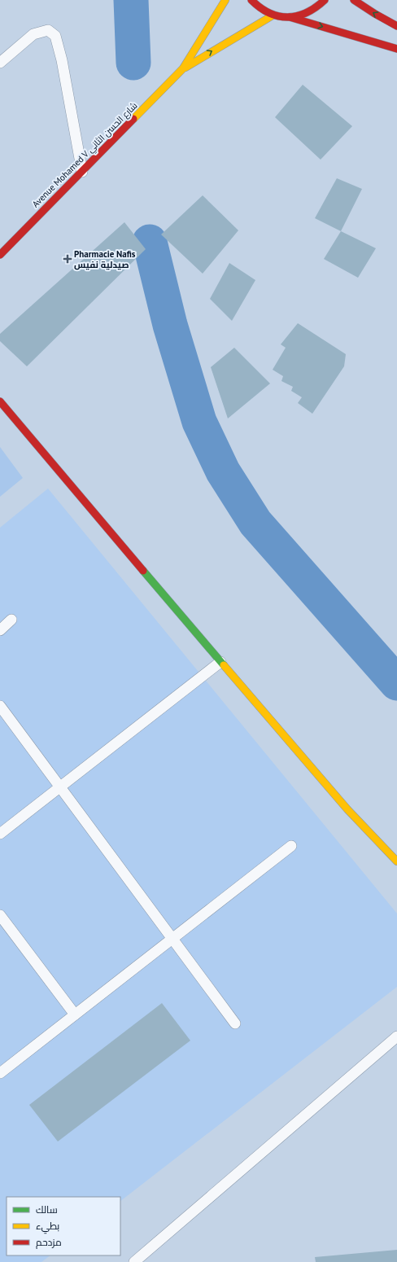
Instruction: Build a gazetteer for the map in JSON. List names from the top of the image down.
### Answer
{
  "streets": {
    "street": ["Avenue Mohamed V شارع الحسن الثاني"]
  },
  "places": {
    "health": ["Pharmacie Nafis صيدلية نفيس"]
  },
  "legend": ["سالك", "بطيء", "مزدحم"]
}
